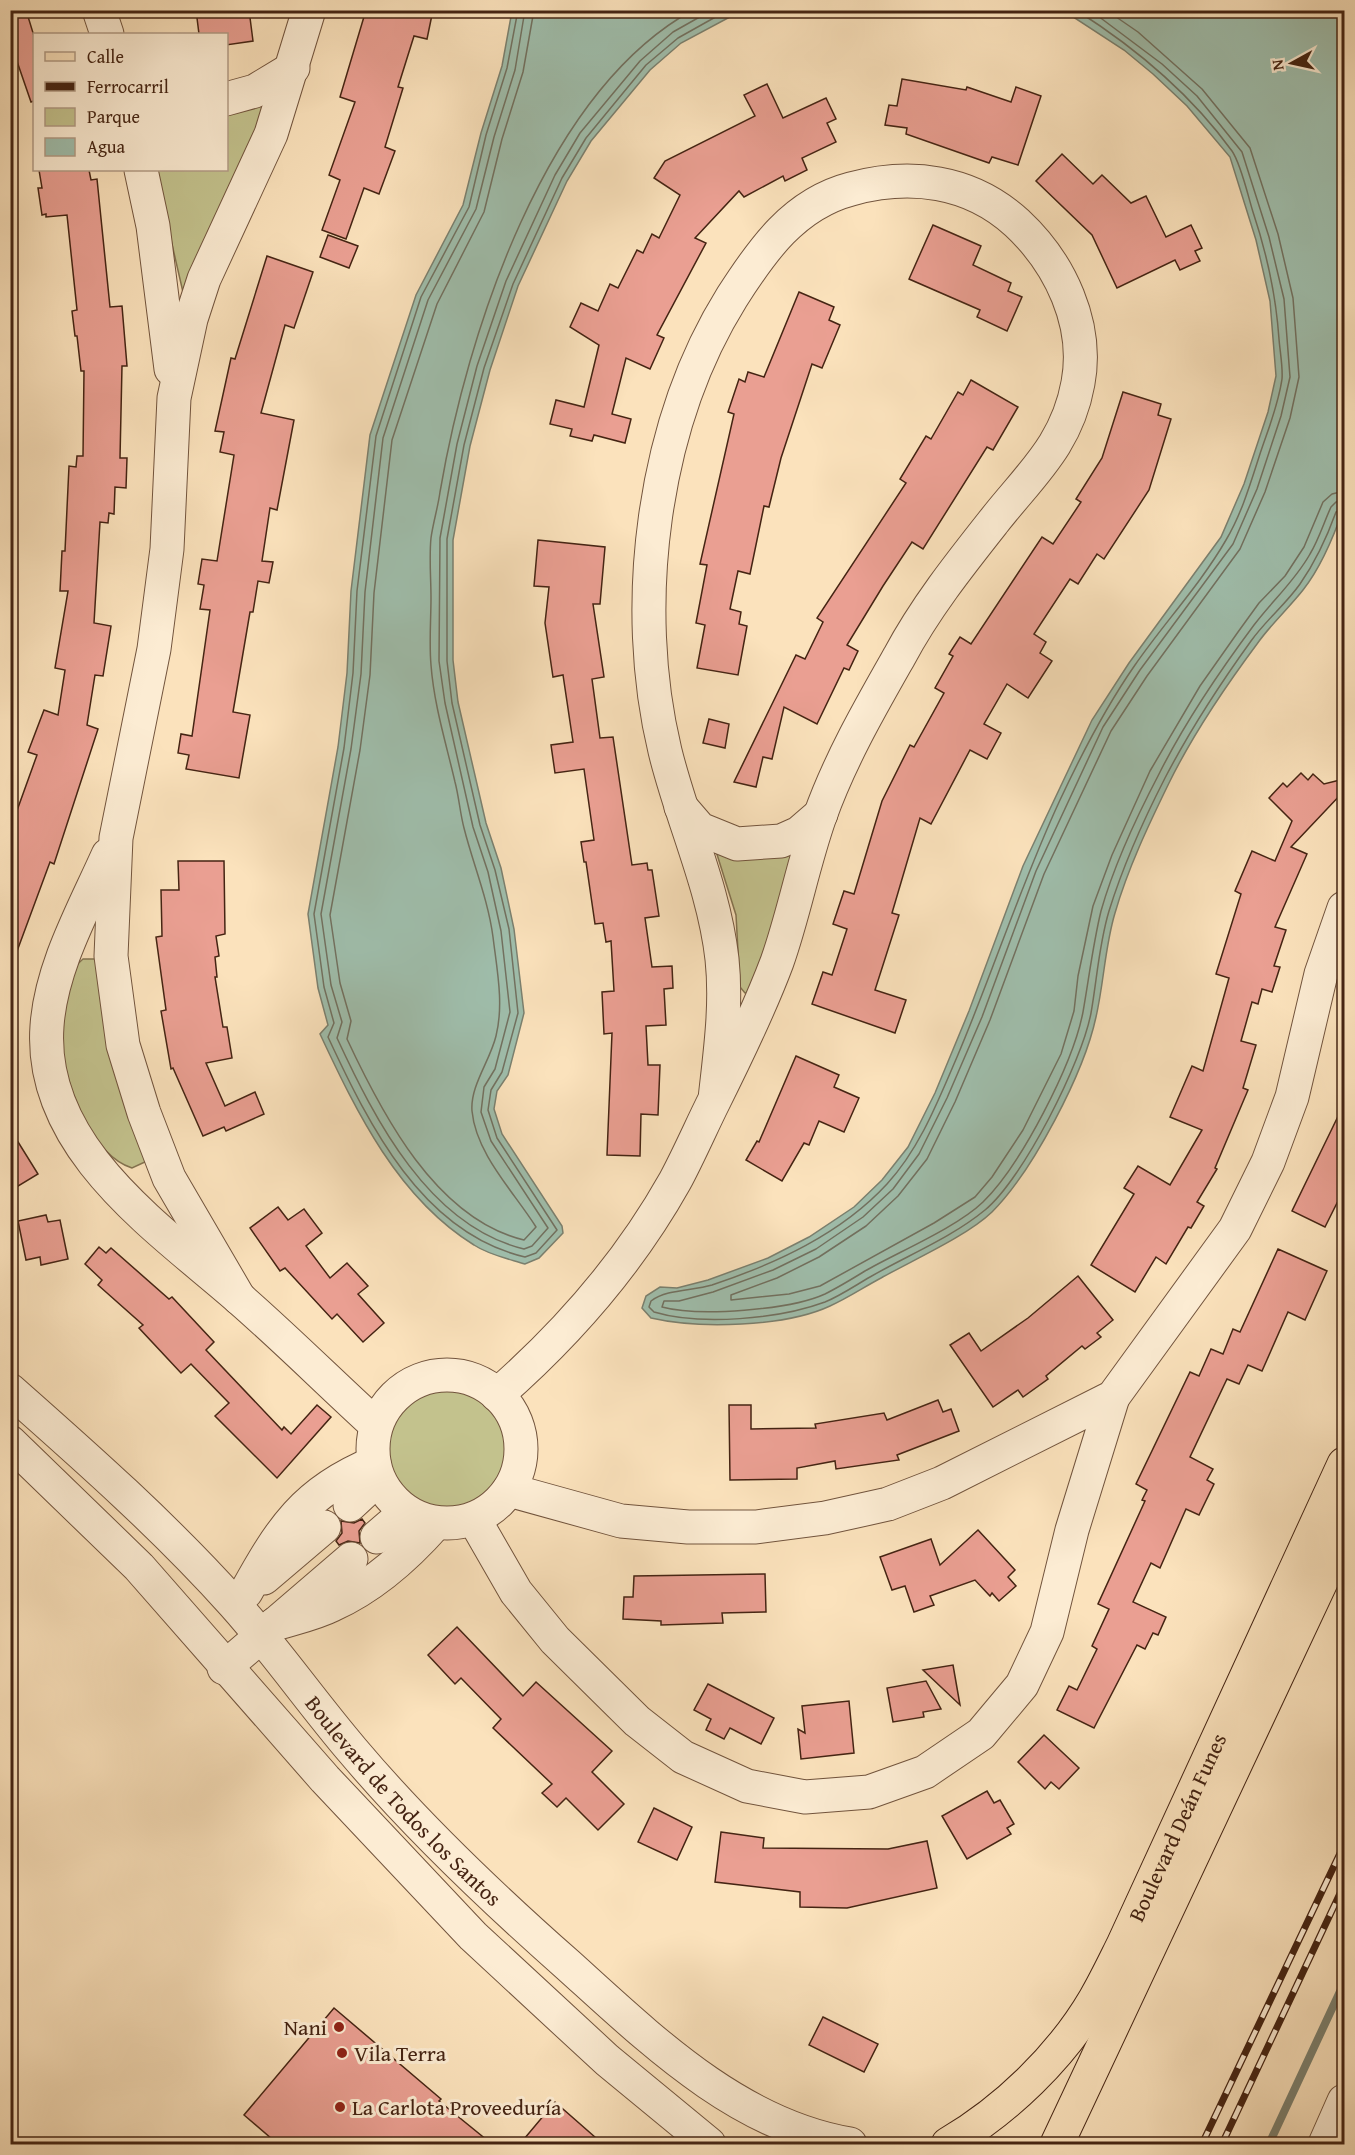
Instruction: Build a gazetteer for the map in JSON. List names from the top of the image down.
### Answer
{
  "streets": {
    "main road": ["Boulevard Deán Funes"],
    "street": ["Boulevard de Todos los Santos"]
  },
  "places": ["Nani", "Vila Terra", "La Carlota Proveeduría"],
  "legend": [
    "Calle",
    "Ferrocarril",
    "Parque",
    "Agua"
  ],
  "north": "left"
}
